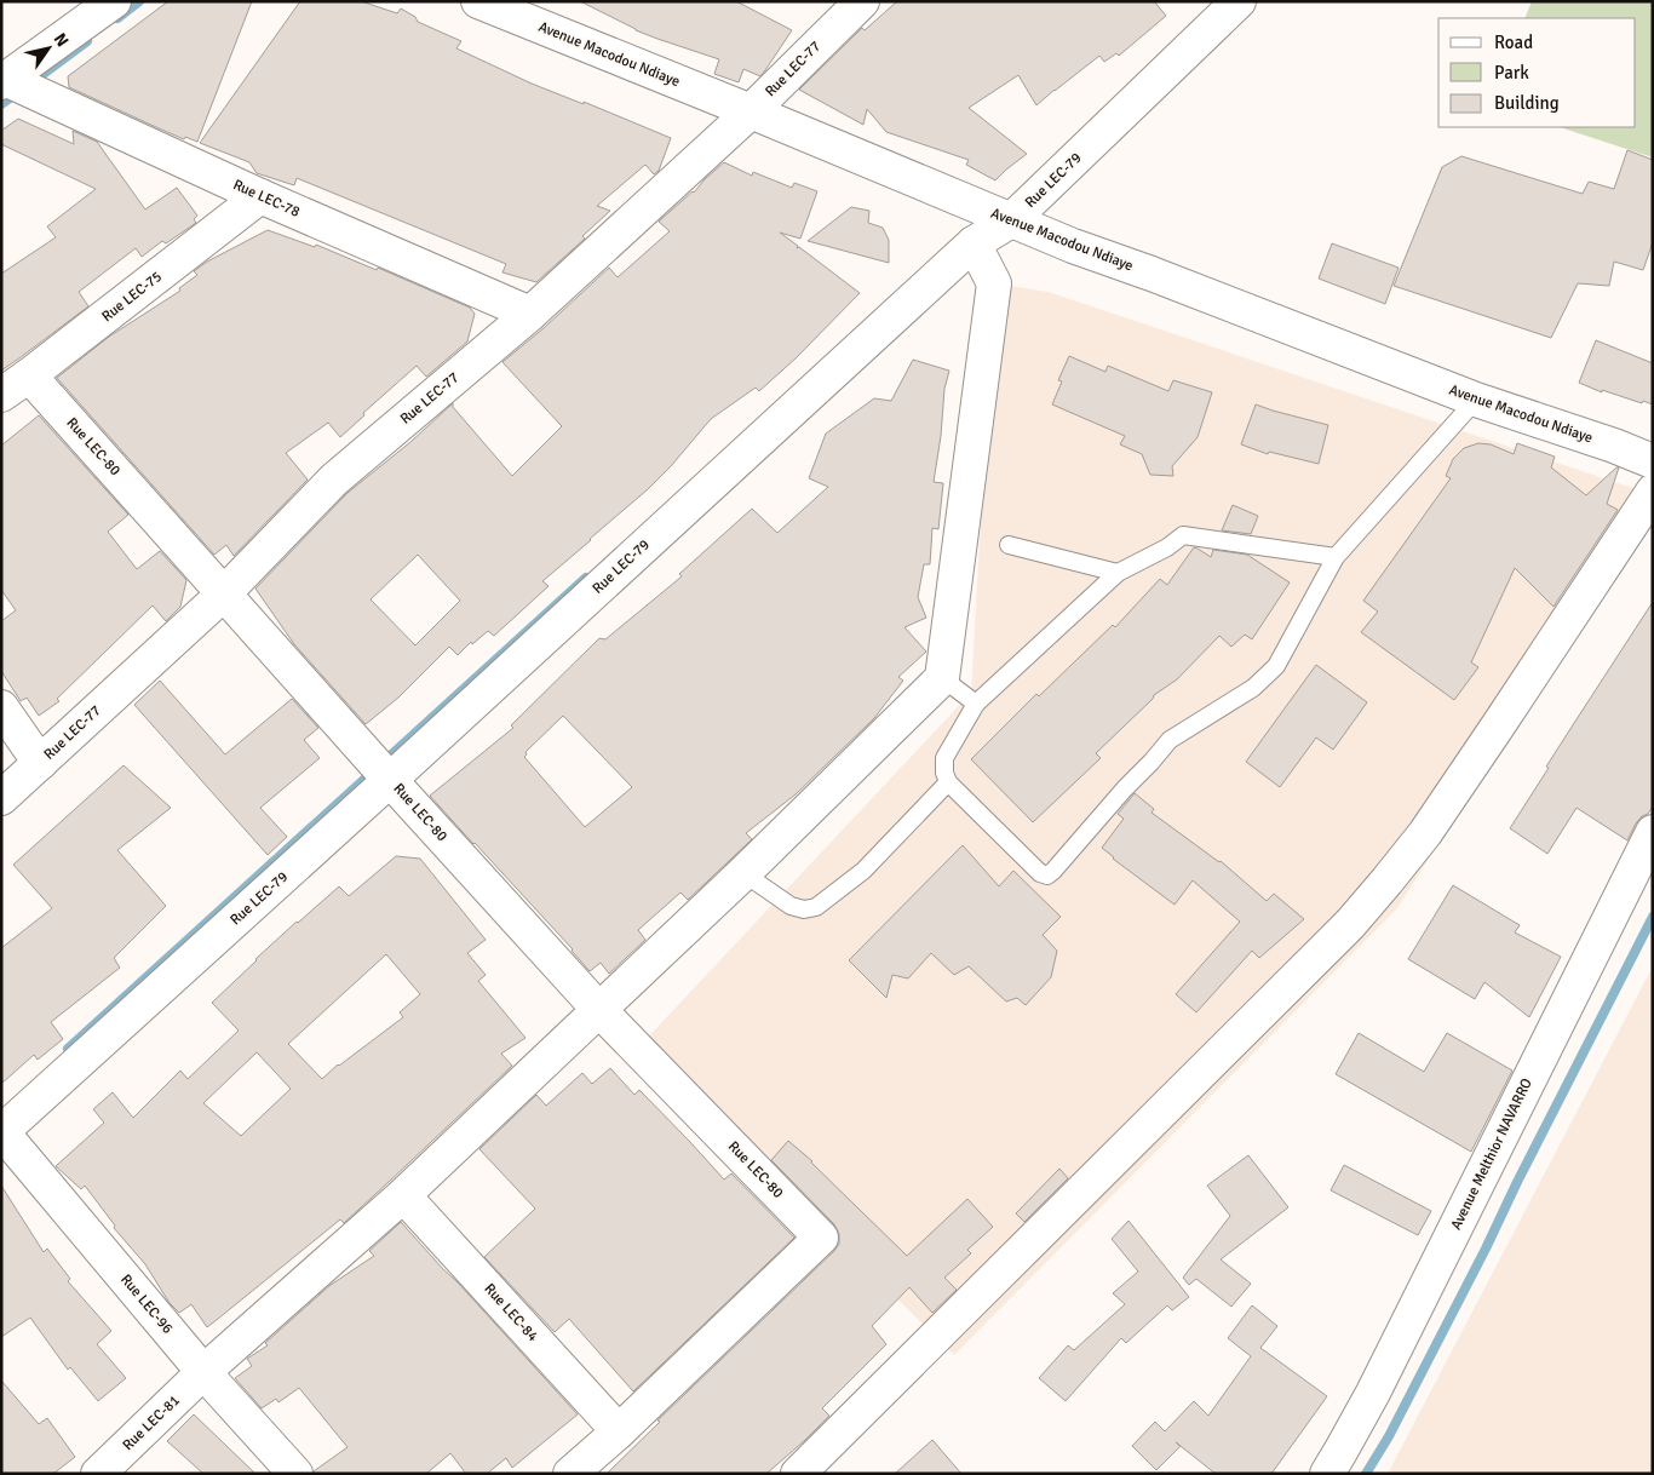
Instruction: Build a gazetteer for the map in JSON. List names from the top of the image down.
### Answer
{
  "streets": {
    "street": [
      "Avenue Macodou Ndiaye",
      "Rue LEC-77",
      "Rue LEC-79",
      "Rue LEC-78",
      "Rue LEC-75",
      "Rue LEC-80",
      "Avenue Melthior NAVARRO",
      "Rue LEC-96",
      "Rue LEC-84",
      "Rue LEC-81"
    ]
  },
  "crossings": [
    ["Avenue Macodou Ndiaye", "Rue LEC-77"],
    ["Avenue Macodou Ndiaye", "Rue LEC-79"],
    ["Rue LEC-77", "Rue LEC-78"],
    ["Rue LEC-77", "Rue LEC-80"],
    ["Rue LEC-79", "Rue LEC-80"],
    ["Rue LEC-79", "Rue LEC-96"],
    ["Rue LEC-78", "Rue LEC-75"],
    ["Rue LEC-75", "Rue LEC-80"],
    ["Rue LEC-80", "Rue LEC-84"],
    ["Rue LEC-80", "Rue LEC-81"],
    ["Rue LEC-96", "Rue LEC-81"],
    ["Rue LEC-84", "Rue LEC-81"]
  ],
  "legend": ["Road", "Park", "Building"],
  "north": "top right"
}
